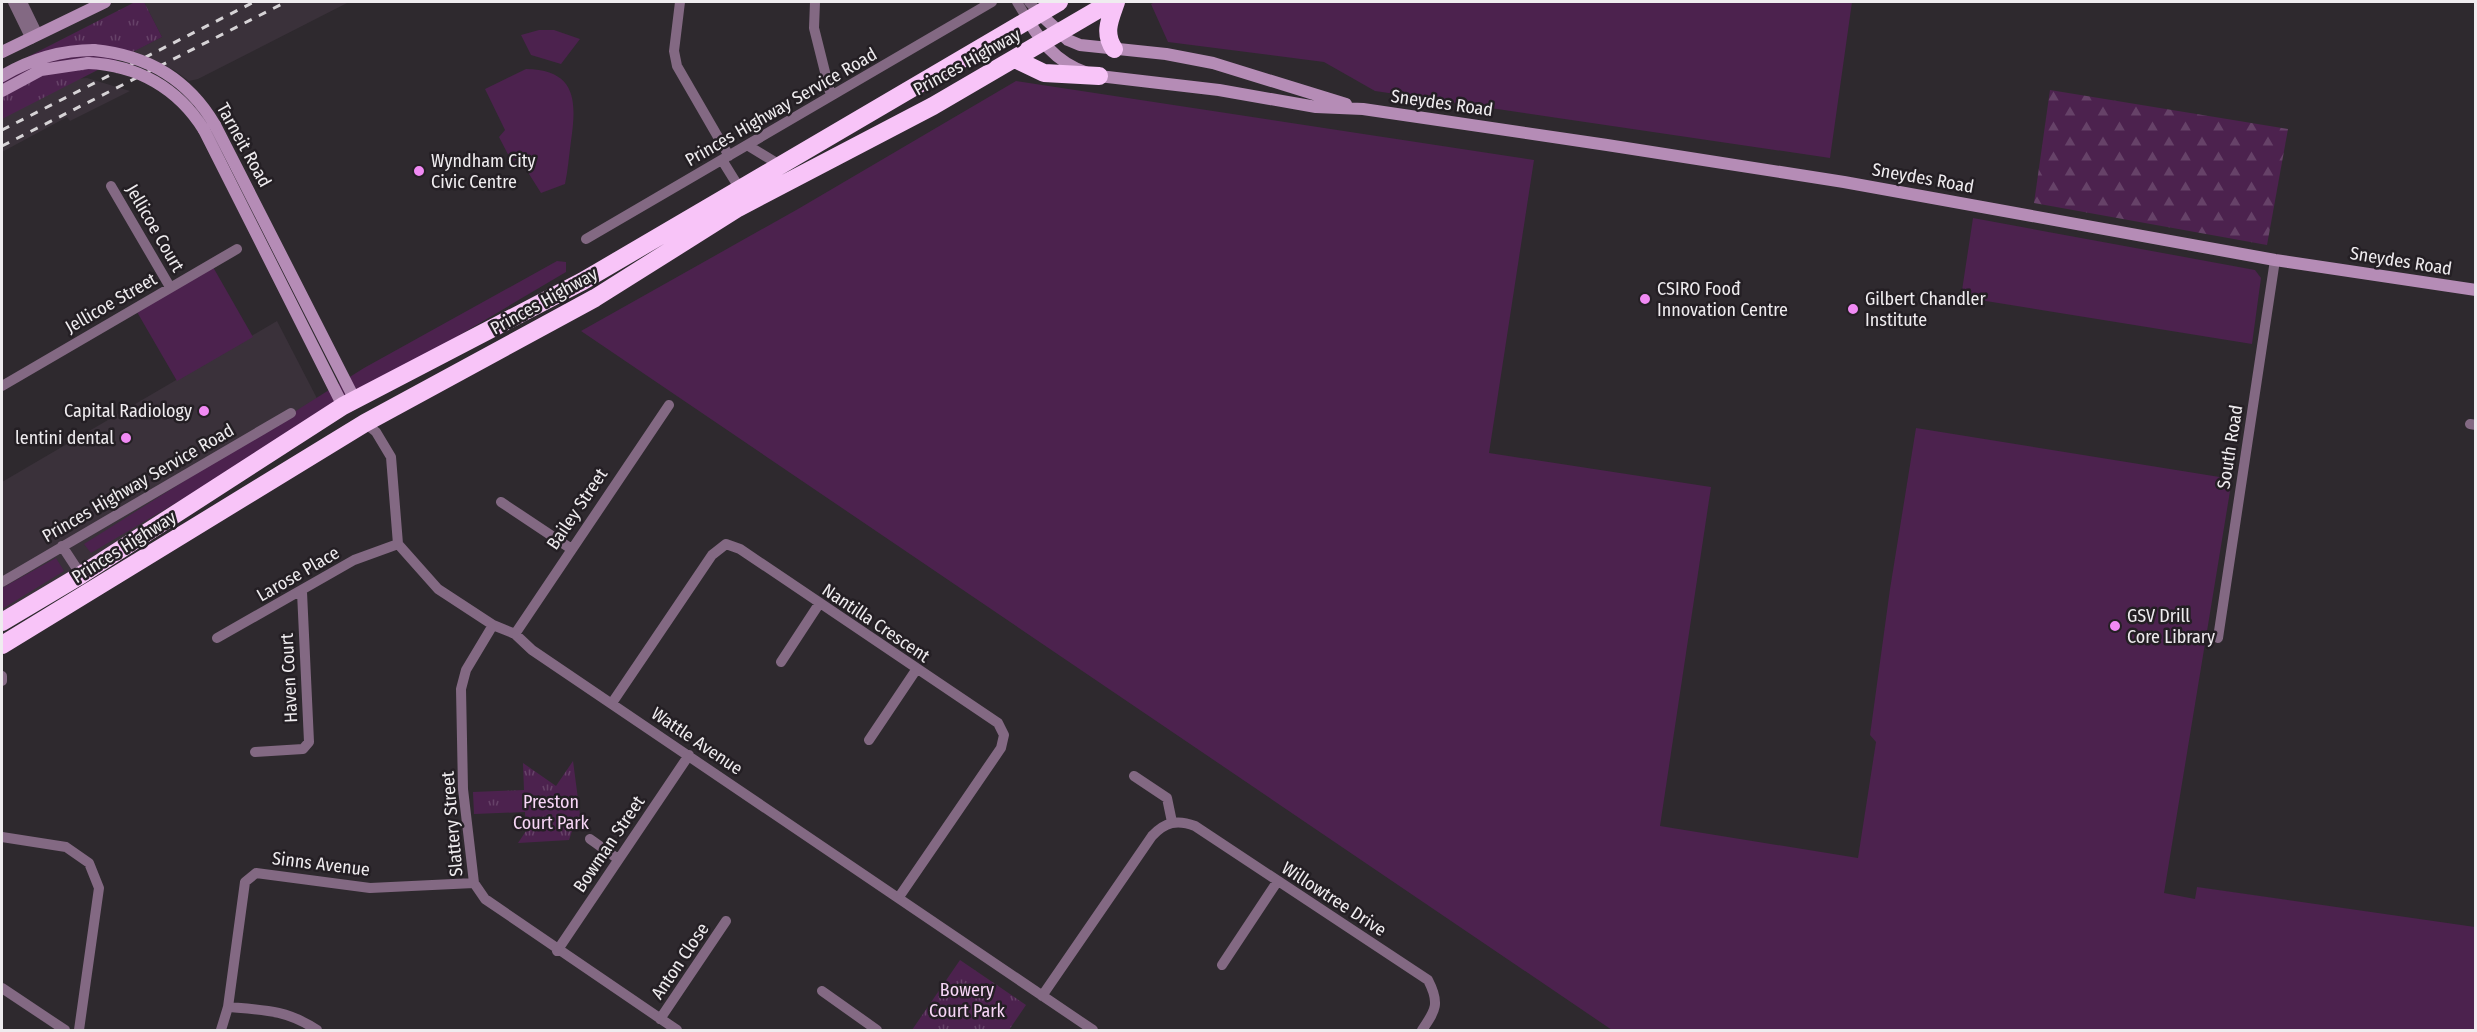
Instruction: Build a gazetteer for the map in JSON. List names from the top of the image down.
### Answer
{
  "streets": {
    "highway": ["Princes Highway"],
    "main road": ["Sneydes Road", "Tarneit Road"],
    "street": [
      "Princes Highway Service Road",
      "Jellicoe Court",
      "Jellicoe Street",
      "South Road",
      "Bailey Street",
      "Larose Place",
      "Nantilla Crescent",
      "Haven Court",
      "Wattle Avenue",
      "Slattery Street",
      "Bowman Street",
      "Sinns Avenue",
      "Willowtree Drive",
      "Anton Close"
    ]
  },
  "crossings": [
    ["Princes Highway", "Sneydes Road"],
    ["Princes Highway", "Princes Highway Service Road"],
    ["Princes Highway", "Tarneit Road"],
    ["Sneydes Road", "South Road"],
    ["Jellicoe Court", "Jellicoe Street"],
    ["Bailey Street", "Wattle Avenue"],
    ["Larose Place", "Haven Court"],
    ["Larose Place", "Wattle Avenue"],
    ["Nantilla Crescent", "Wattle Avenue"],
    ["Wattle Avenue", "Slattery Street"],
    ["Wattle Avenue", "Bowman Street"],
    ["Slattery Street", "Bowman Street"],
    ["Slattery Street", "Sinns Avenue"],
    ["Slattery Street", "Anton Close"]
  ],
  "parks": ["Preston Court Park", "Bowery Court Park"],
  "places": [
    "Wyndham City Civic Centre",
    "CSIRO Foođ Innovation Centre",
    "Gilbert Chandler Institute",
    "Capital Radiology",
    "lentini dental",
    "GSV Drill Core Library"
  ]
}
